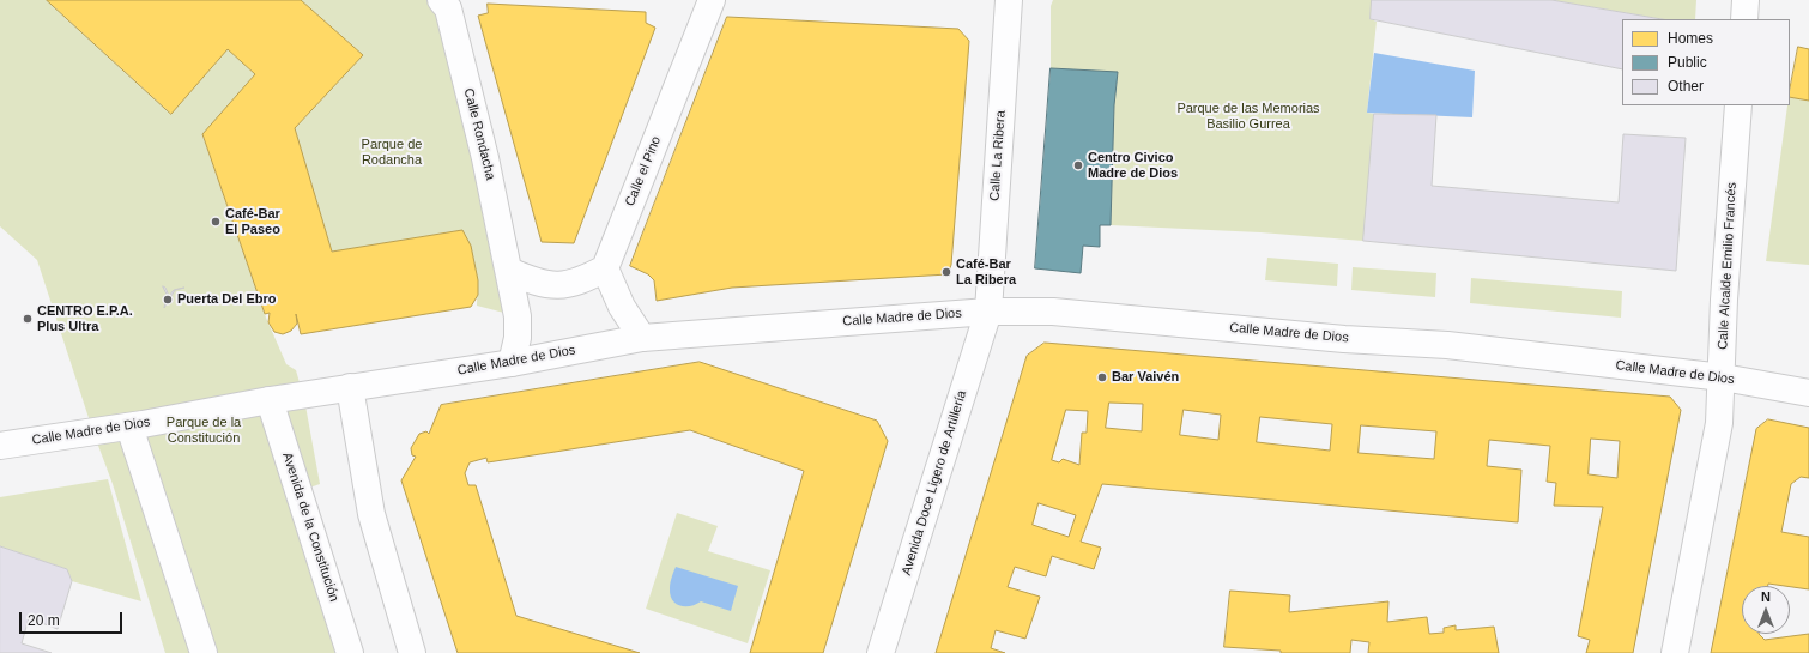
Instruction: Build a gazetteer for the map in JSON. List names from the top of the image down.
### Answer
{
  "streets": {
    "street": [
      "Calle Rondacha",
      "Calle La Ribera",
      "Calle el Pino",
      "Calle Alcalde Emilio Francés",
      "Calle Madre de Dios",
      "Avenida Doce Ligero de Artillería",
      "Avenida de la Constitución"
    ]
  },
  "crossings": [
    ["Calle Rondacha", "Calle Madre de Dios"],
    ["Calle La Ribera", "Calle Madre de Dios"],
    ["Calle La Ribera", "Avenida Doce Ligero de Artillería"],
    ["Calle Alcalde Emilio Francés", "Calle Madre de Dios"],
    ["Calle Madre de Dios", "Avenida Doce Ligero de Artillería"],
    ["Calle Madre de Dios", "Avenida de la Constitución"]
  ],
  "parks": ["Parque de las Memorias Basilio Gurrea", "Parque de Rodancha", "Parque de la Constitución"],
  "places": [
    "Centro Civico Madre de Dios",
    "Café-Bar El Paseo",
    "Café-Bar La Ribera",
    "Puerta Del Ebro",
    "CENTRO E.P.A. Plus Ultra",
    "Bar Vaivén"
  ],
  "legend": ["Homes", "Public", "Other"],
  "scale_bar": "20 m",
  "north": "top"
}
